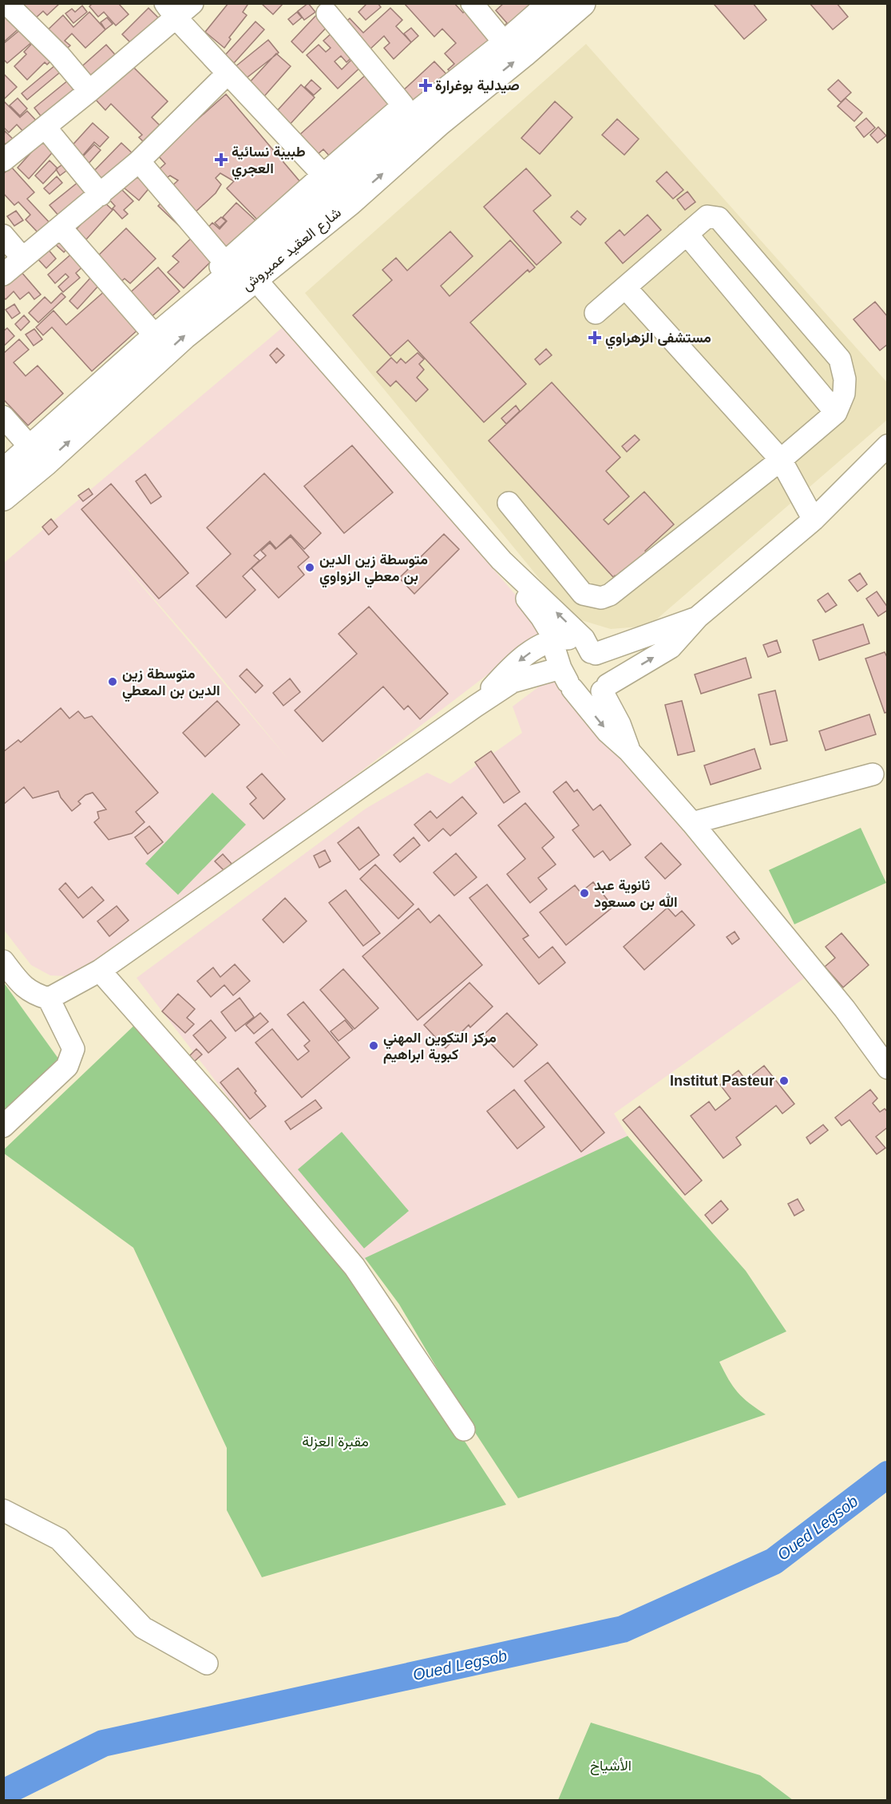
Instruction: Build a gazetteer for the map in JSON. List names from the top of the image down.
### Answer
{
  "streets": {
    "main road": ["شارع العقيد عميروش"]
  },
  "water": ["Oued Legsob"],
  "parks": ["مقبرة العزلة", "الأشياخ"],
  "places": {
    "health": ["صيدلية بوغرارة", "طبيبة نسائية العجري", "مستشفى الزهراوي"],
    "other": [
      "متوسطة زين الدين بن معطي الزواوي",
      "متوسطة زين الدين بن المعطي",
      "ثانوية عبد الله بن مسعود",
      "مركز التكوين المهني كبوية ابراهيم",
      "Institut Pasteur"
    ]
  }
}
